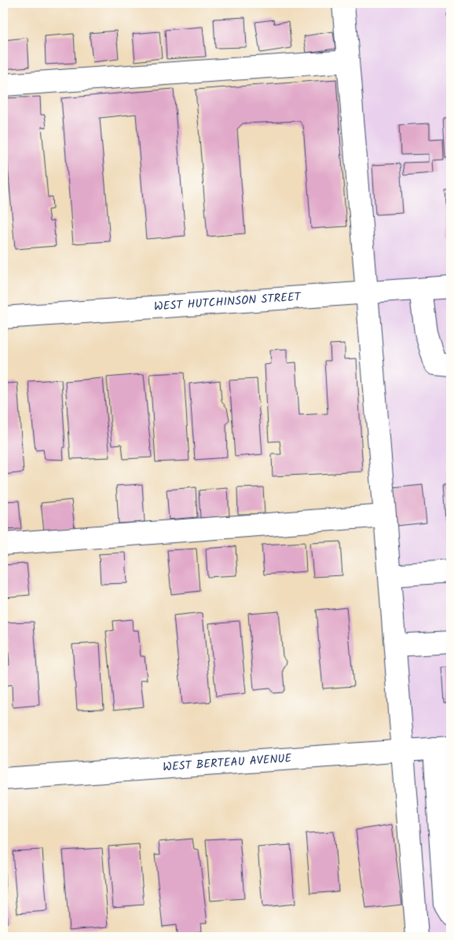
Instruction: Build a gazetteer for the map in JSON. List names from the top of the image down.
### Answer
{
  "streets": {
    "street": ["WEST HUTCHINSON STREET", "WEST BERTEAU AVENUE"]
  }
}
